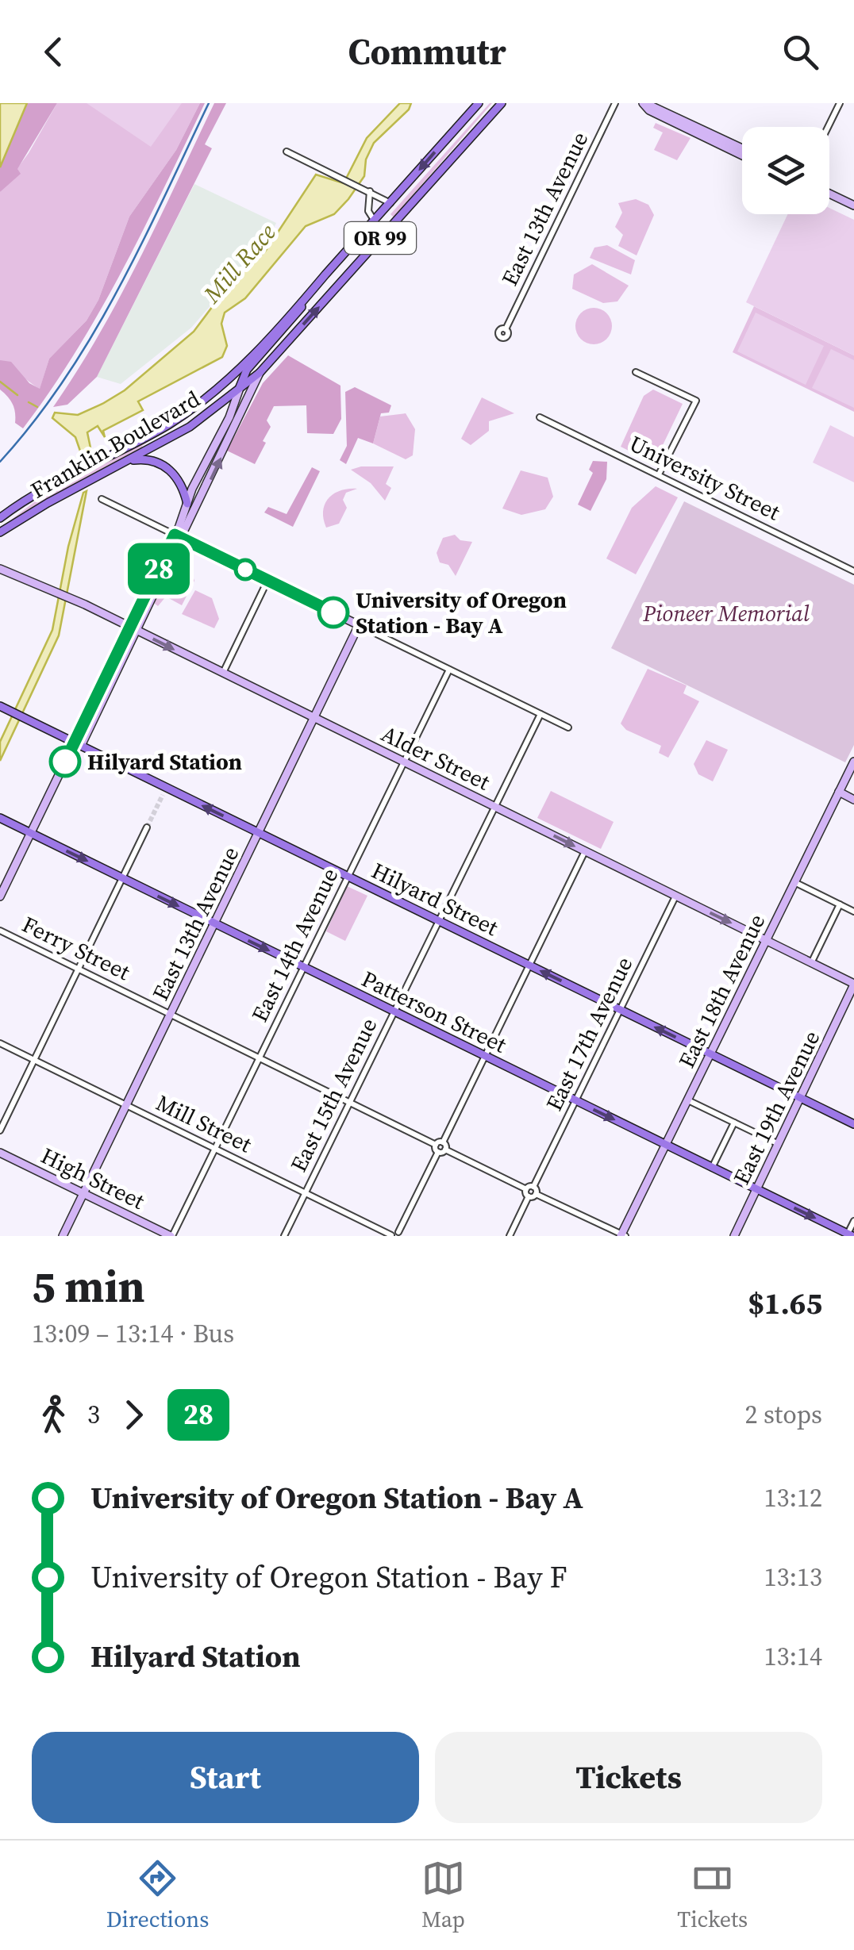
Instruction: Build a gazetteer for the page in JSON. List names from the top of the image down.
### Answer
{
  "streets": {
    "main road": [
      "OR 99",
      "Franklin Boulevard",
      "Hilyard Street",
      "Patterson Street"
    ],
    "street": [
      "East 13th Avenue",
      "University Street",
      "Alder Street",
      "East 14th Avenue",
      "Ferry Street",
      "East 18th Avenue",
      "East 17th Avenue",
      "East 15th Avenue",
      "East 19th Avenue",
      "Mill Street",
      "High Street"
    ]
  },
  "crossings": [
    ["East 13th Avenue", "Alder Street"],
    ["East 13th Avenue", "Hilyard Street"],
    ["East 13th Avenue", "Ferry Street"],
    ["East 13th Avenue", "Patterson Street"],
    ["East 13th Avenue", "Mill Street"],
    ["East 13th Avenue", "High Street"],
    ["Alder Street", "East 14th Avenue"],
    ["Alder Street", "East 18th Avenue"],
    ["Alder Street", "East 17th Avenue"],
    ["Alder Street", "East 15th Avenue"],
    ["Alder Street", "East 19th Avenue"],
    ["Hilyard Street", "East 14th Avenue"],
    ["Hilyard Street", "East 18th Avenue"],
    ["Hilyard Street", "East 17th Avenue"],
    ["Hilyard Street", "East 15th Avenue"],
    ["Hilyard Street", "East 19th Avenue"],
    ["East 14th Avenue", "Ferry Street"],
    ["East 14th Avenue", "Patterson Street"],
    ["East 14th Avenue", "Mill Street"],
    ["East 14th Avenue", "High Street"],
    ["Ferry Street", "East 15th Avenue"],
    ["East 18th Avenue", "Patterson Street"],
    ["Patterson Street", "East 17th Avenue"],
    ["Patterson Street", "East 15th Avenue"],
    ["Patterson Street", "East 19th Avenue"],
    ["East 15th Avenue", "Mill Street"]
  ],
  "one_way": ["Hilyard Street", "Patterson Street"],
  "water": ["Mill Race"],
  "parks": ["Pioneer Memorial"],
  "places": ["University of Oregon Station - Bay A", "Hilyard Station"],
  "lines": ["bus line 28"],
  "page": {
    "header": "Commutr",
    "on_map": "28",
    "heading": ["5 min", "13:09 – 13:14 · Bus", "$1.65"],
    "legs": ["3", "28", "2 stops"],
    "list": [
      {
        "name": "University of Oregon Station - Bay A",
        "value": "13:12"
      },
      {
        "name": "University of Oregon Station - Bay F",
        "value": "13:13"
      },
      {
        "name": "Hilyard Station",
        "value": "13:14"
      }
    ],
    "buttons": ["Start", "Tickets"],
    "tabs": ["Directions", "Map", "Tickets"]
  }
}
